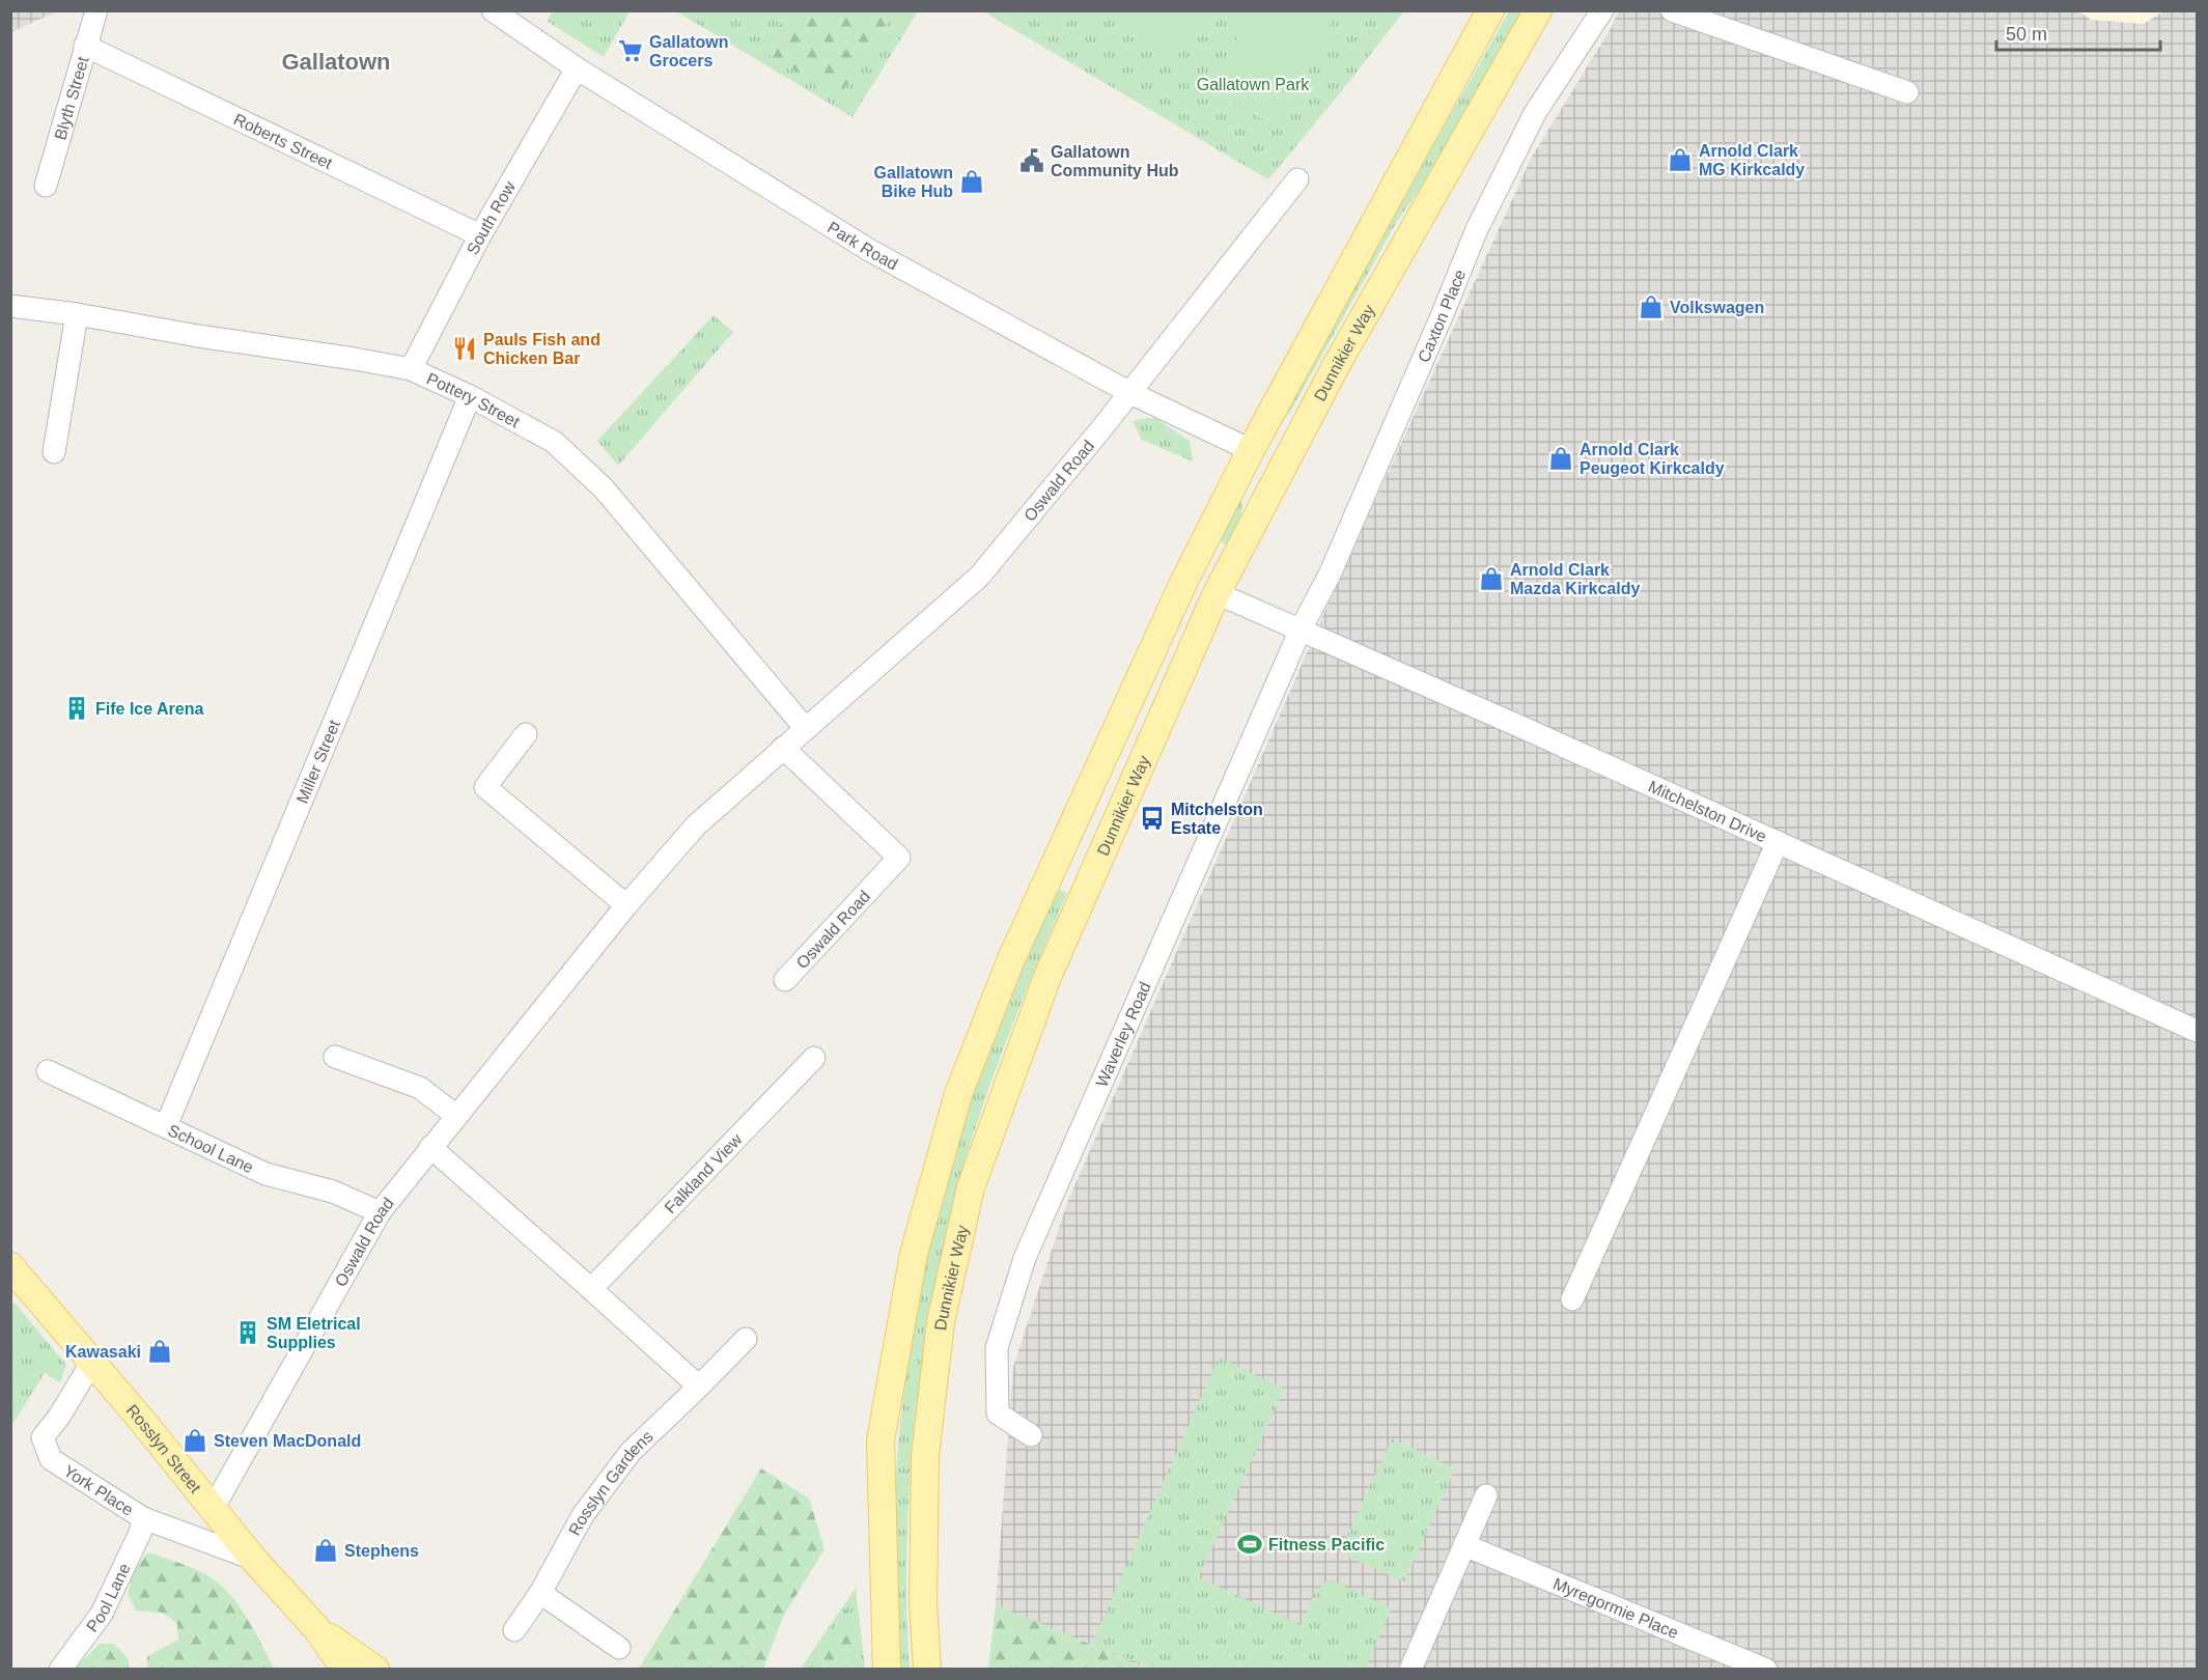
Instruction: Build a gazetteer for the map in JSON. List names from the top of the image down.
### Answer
{
  "streets": {
    "main road": ["Dunnikier Way", "Rosslyn Street"],
    "street": [
      "Blyth Street",
      "Roberts Street",
      "South Row",
      "Park Road",
      "Caxton Place",
      "Pottery Street",
      "Oswald Road",
      "Miller Street",
      "Mitchelston Drive",
      "Waverley Road",
      "School Lane",
      "Falkland View",
      "Rosslyn Gardens",
      "York Place",
      "Pool Lane",
      "Myregormie Place"
    ]
  },
  "crossings": [
    ["Blyth Street", "Roberts Street"],
    ["Roberts Street", "South Row"],
    ["South Row", "Park Road"],
    ["South Row", "Pottery Street"],
    ["Park Road", "Dunnikier Way"],
    ["Park Road", "Oswald Road"],
    ["Caxton Place", "Mitchelston Drive"],
    ["Caxton Place", "Waverley Road"],
    ["Dunnikier Way", "Mitchelston Drive"],
    ["Pottery Street", "Oswald Road"],
    ["Pottery Street", "Miller Street"],
    ["Oswald Road", "School Lane"],
    ["Oswald Road", "Rosslyn Street"],
    ["Miller Street", "School Lane"],
    ["Mitchelston Drive", "Waverley Road"],
    ["Rosslyn Street", "York Place"],
    ["York Place", "Pool Lane"]
  ],
  "districts": ["Gallatown"],
  "parks": ["Gallatown Park"],
  "places": {
    "supermarket": ["Gallatown Grocers"],
    "shop": [
      "Arnold Clark MG Kirkcaldy",
      "Gallatown Bike Hub",
      "Volkswagen",
      "Arnold Clark Peugeot Kirkcaldy",
      "Arnold Clark Mazda Kirkcaldy",
      "Kawasaki",
      "Steven MacDonald",
      "Stephens"
    ],
    "public building": ["Gallatown Community Hub"],
    "restaurant": ["Pauls Fish and Chicken Bar"],
    "building": ["Fife Ice Arena", "SM Eletrical Supplies"],
    "bus stop": ["Mitchelston Estate"],
    "sports": ["Fitness Pacific"]
  },
  "scale_bar": "50 m"
}
